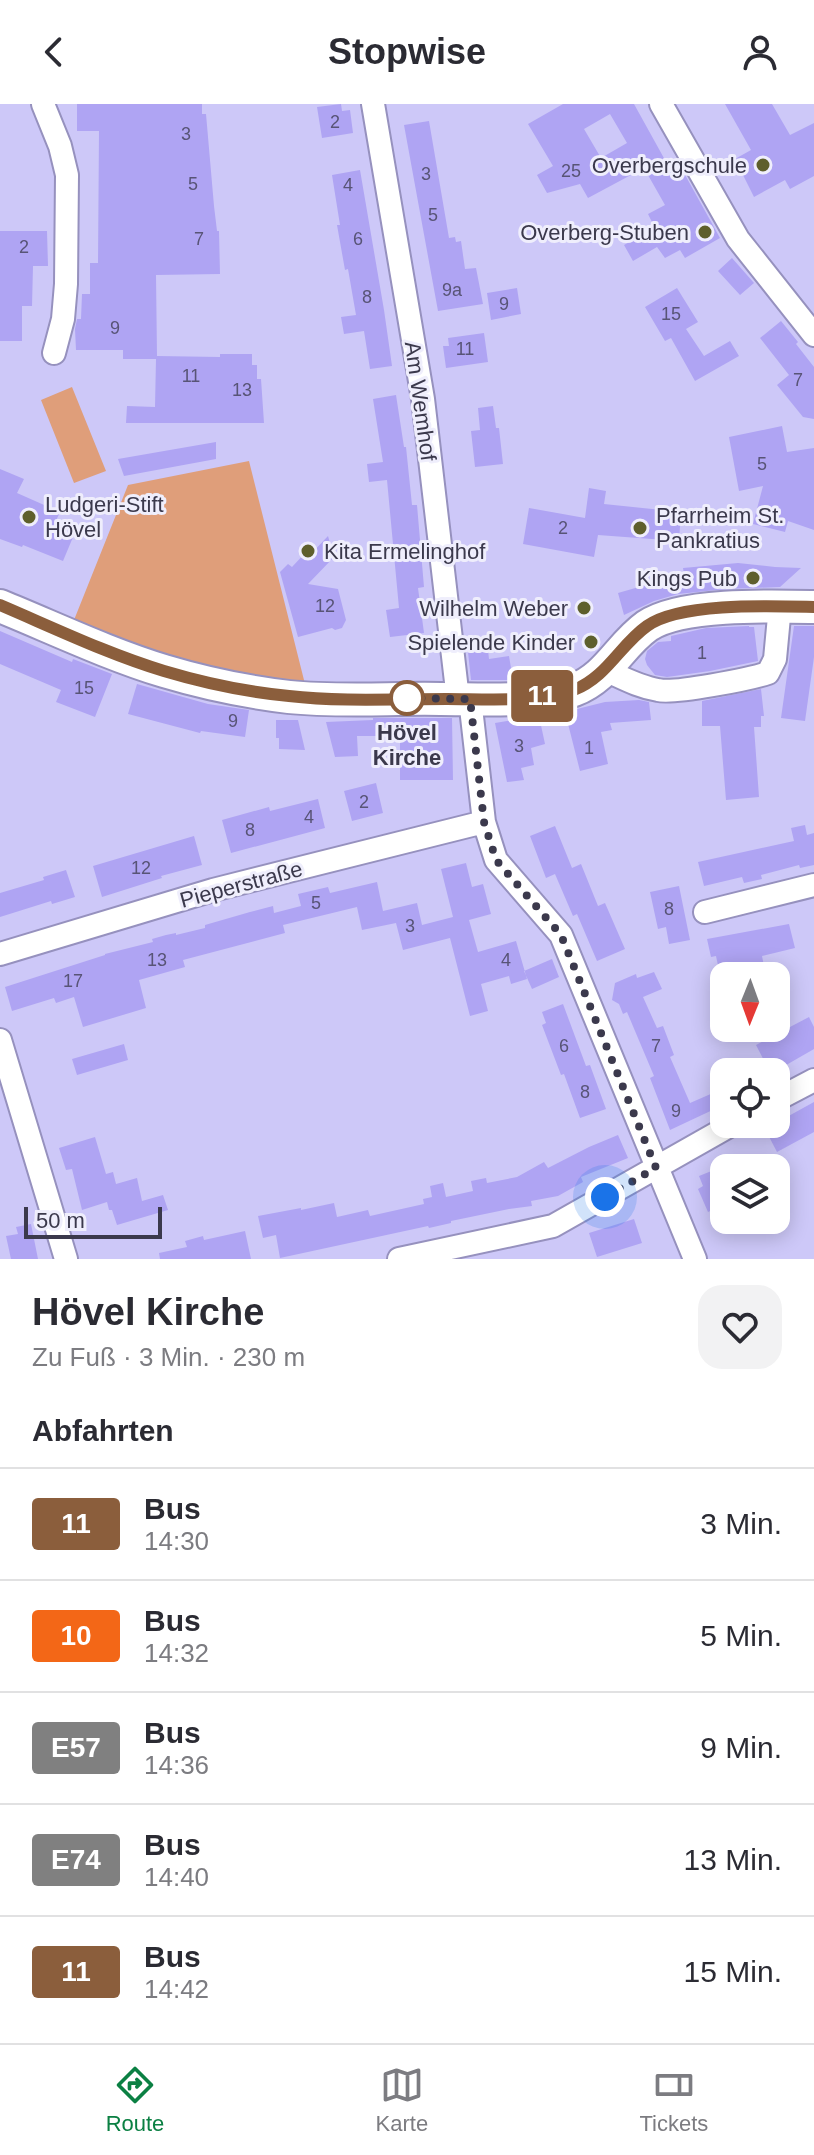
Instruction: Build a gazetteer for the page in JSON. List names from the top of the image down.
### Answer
{
  "streets": {
    "street": ["Am Wemhof", "Pieperstraße"]
  },
  "crossings": [
    ["Am Wemhof", "Pieperstraße"]
  ],
  "places": [
    "Overbergschule",
    "Overberg-Stuben",
    "Ludgeri-Stift Hövel",
    "Pfarrheim St. Pankratius",
    "Kita Ermelinghof",
    "Kings Pub",
    "Wilhelm Weber",
    "Spielende Kinder",
    "Hövel Kirche"
  ],
  "lines": ["bus line 11"],
  "house_numbers": [
    "2",
    "3",
    "25",
    "3",
    "5",
    "4",
    "5",
    "7",
    "6",
    "2",
    "9a",
    "8",
    "9",
    "15",
    "9",
    "11",
    "11",
    "7",
    "13",
    "5",
    "2",
    "12",
    "1",
    "15",
    "9",
    "3",
    "1",
    "2",
    "4",
    "8",
    "12",
    "5",
    "8",
    "3",
    "13",
    "4",
    "17",
    "6",
    "7",
    "8",
    "9"
  ],
  "scale_bar": "50 m",
  "north": "bottom",
  "page": {
    "header": "Stopwise",
    "on_map": "11",
    "scale": "50 m",
    "heading": [
      ["Hövel Kirche", "Zu Fuß · 3 Min. · 230 m"],
      "Abfahrten"
    ],
    "list": [
      {
        "mark": "11",
        "name": "Bus",
        "note": "14:30",
        "value": "3 Min."
      },
      {
        "mark": "10",
        "name": "Bus",
        "note": "14:32",
        "value": "5 Min."
      },
      {
        "mark": "E57",
        "name": "Bus",
        "note": "14:36",
        "value": "9 Min."
      },
      {
        "mark": "E74",
        "name": "Bus",
        "note": "14:40",
        "value": "13 Min."
      },
      {
        "mark": "11",
        "name": "Bus",
        "note": "14:42",
        "value": "15 Min."
      }
    ],
    "tabs": ["Route", "Karte", "Tickets"]
  }
}
